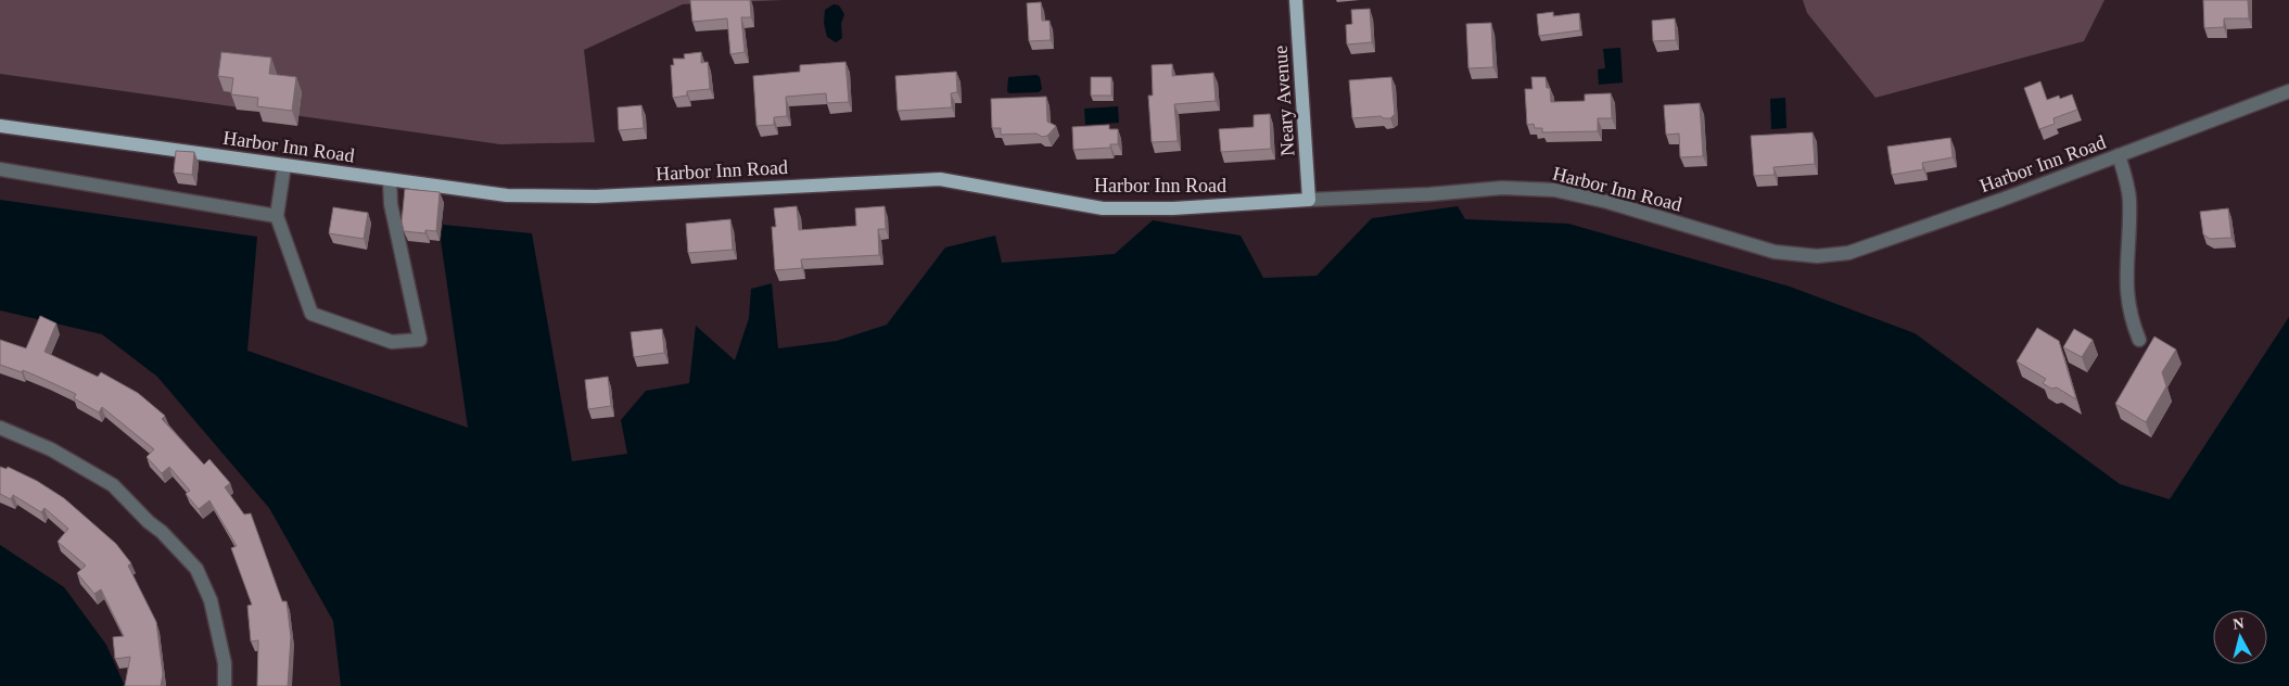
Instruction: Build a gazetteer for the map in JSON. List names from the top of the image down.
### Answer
{
  "streets": {
    "main road": ["Neary Avenue", "Harbor Inn Road"]
  },
  "crossings": [
    ["Neary Avenue", "Harbor Inn Road"]
  ],
  "north": "top"
}
